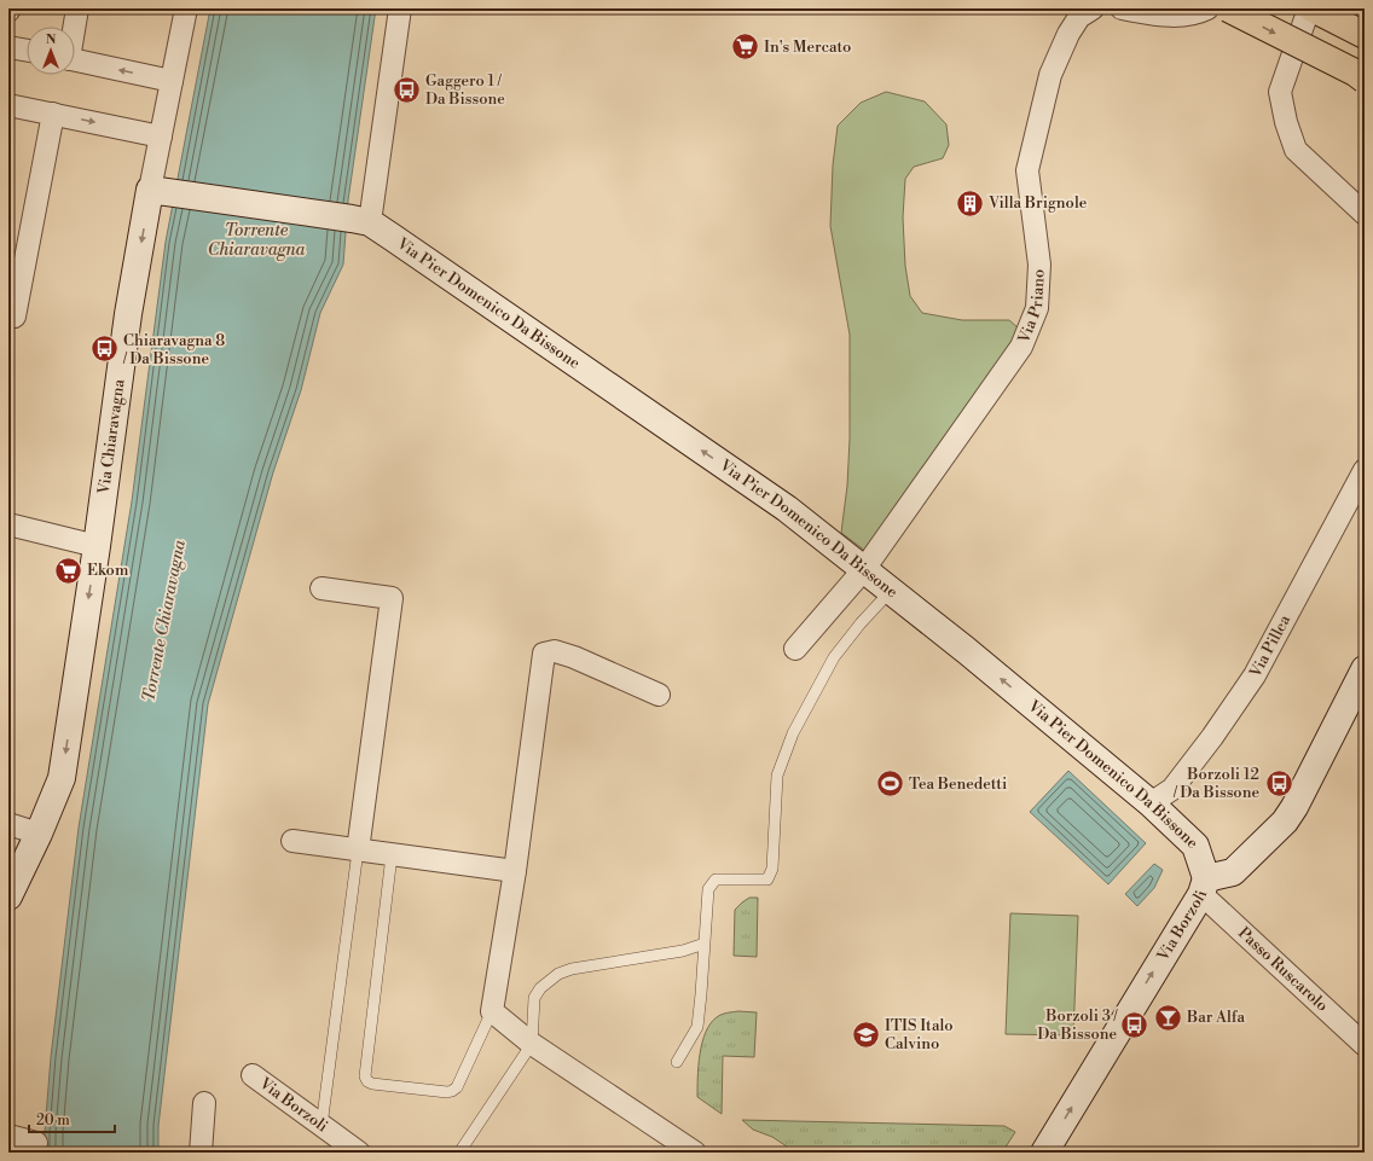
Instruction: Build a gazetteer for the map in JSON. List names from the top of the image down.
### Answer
{
  "streets": {
    "main road": ["Via Pier Domenico Da Bissone", "Via Chiaravagna", "Via Borzoli"],
    "street": ["Via Priano", "Via Pillea", "Passo Ruscarolo"]
  },
  "crossings": [
    ["Via Pier Domenico Da Bissone", "Via Priano"],
    ["Via Pier Domenico Da Bissone", "Via Pillea"],
    ["Via Pier Domenico Da Bissone", "Via Borzoli"],
    ["Via Pier Domenico Da Bissone", "Passo Ruscarolo"],
    ["Via Borzoli", "Passo Ruscarolo"]
  ],
  "one_way": ["Via Pier Domenico Da Bissone", "Via Chiaravagna", "Via Borzoli"],
  "water": ["Torrente Chiaravagna"],
  "places": {
    "supermarket": ["In's Mercato", "Ekom"],
    "bus stop": [
      "Gaggero 1 / Da Bissone",
      "Chiaravagna 8 / Da Bissone",
      "Borzoli 12 / Da Bissone",
      "Borzoli 3 / Da Bissone"
    ],
    "building": ["Villa Brignole"],
    "sports": ["Tea Benedetti"],
    "bar": ["Bar Alfa"],
    "school or university": ["ITIS Italo Calvino"]
  },
  "scale_bar": "20 m",
  "north": "top"
}
